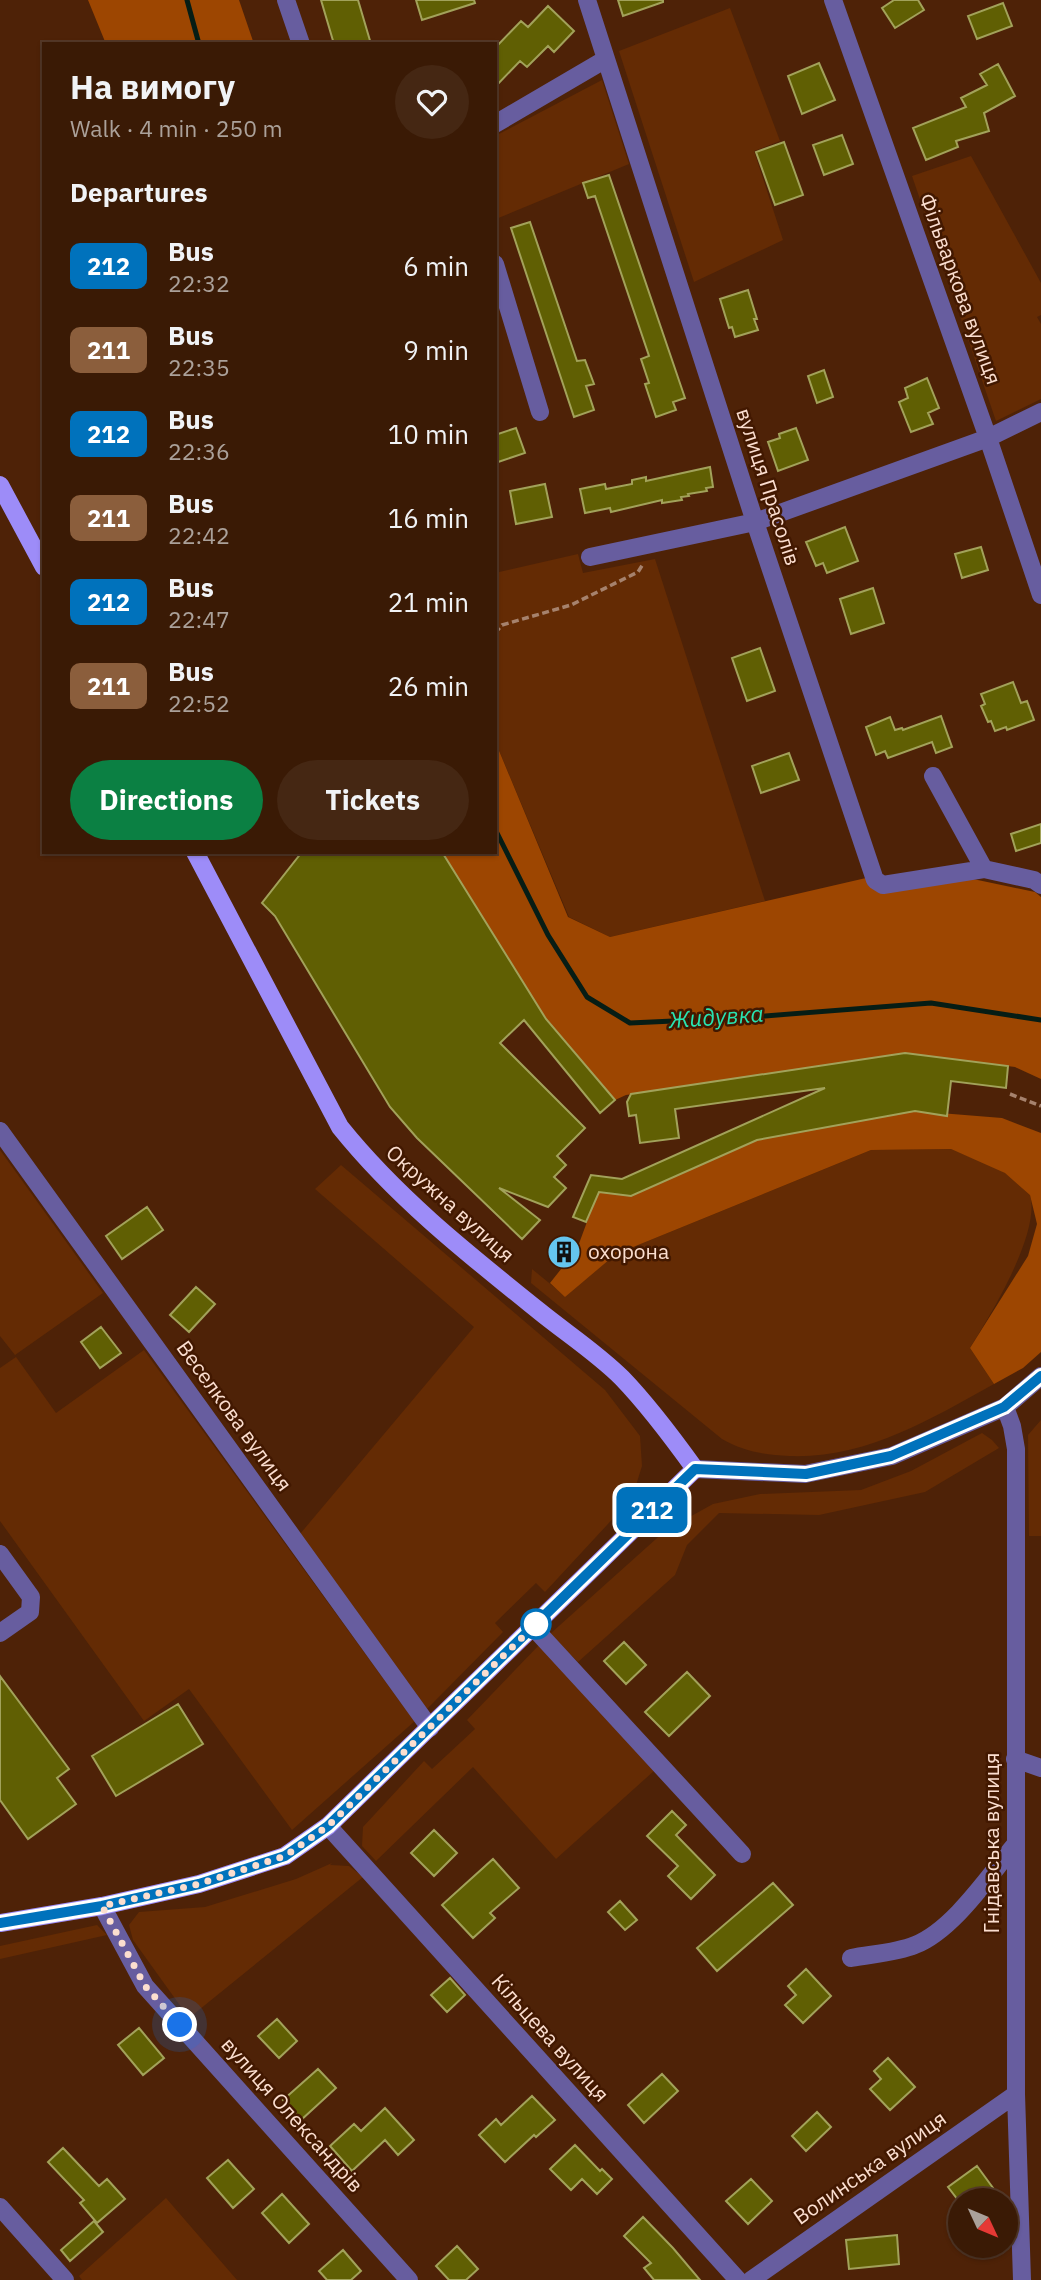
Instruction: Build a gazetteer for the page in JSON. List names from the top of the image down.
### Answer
{
  "streets": {
    "main road": ["Окружна вулиця"],
    "street": [
      "Фільваркова вулиця",
      "вулиця Прасолів",
      "Веселкова вулиця",
      "Гнідавська вулиця",
      "Кільцева вулиця",
      "вулиця Олександрів",
      "Волинська вулиця"
    ]
  },
  "crossings": [
    ["Гнідавська вулиця", "Волинська вулиця"]
  ],
  "water": ["Жидувка"],
  "places": {
    "building": ["охорона"]
  },
  "lines": ["bus line 212"],
  "north": "bottom right",
  "page": {
    "on_map": "212",
    "heading": [
      ["На вимогу", "Walk · 4 min · 250 m"],
      "Departures"
    ],
    "list": [
      {
        "mark": "212",
        "name": "Bus",
        "note": "22:32",
        "value": "6 min"
      },
      {
        "mark": "211",
        "name": "Bus",
        "note": "22:35",
        "value": "9 min"
      },
      {
        "mark": "212",
        "name": "Bus",
        "note": "22:36",
        "value": "10 min"
      },
      {
        "mark": "211",
        "name": "Bus",
        "note": "22:42",
        "value": "16 min"
      },
      {
        "mark": "212",
        "name": "Bus",
        "note": "22:47",
        "value": "21 min"
      },
      {
        "mark": "211",
        "name": "Bus",
        "note": "22:52",
        "value": "26 min"
      }
    ],
    "buttons": ["Directions", "Tickets"]
  }
}
